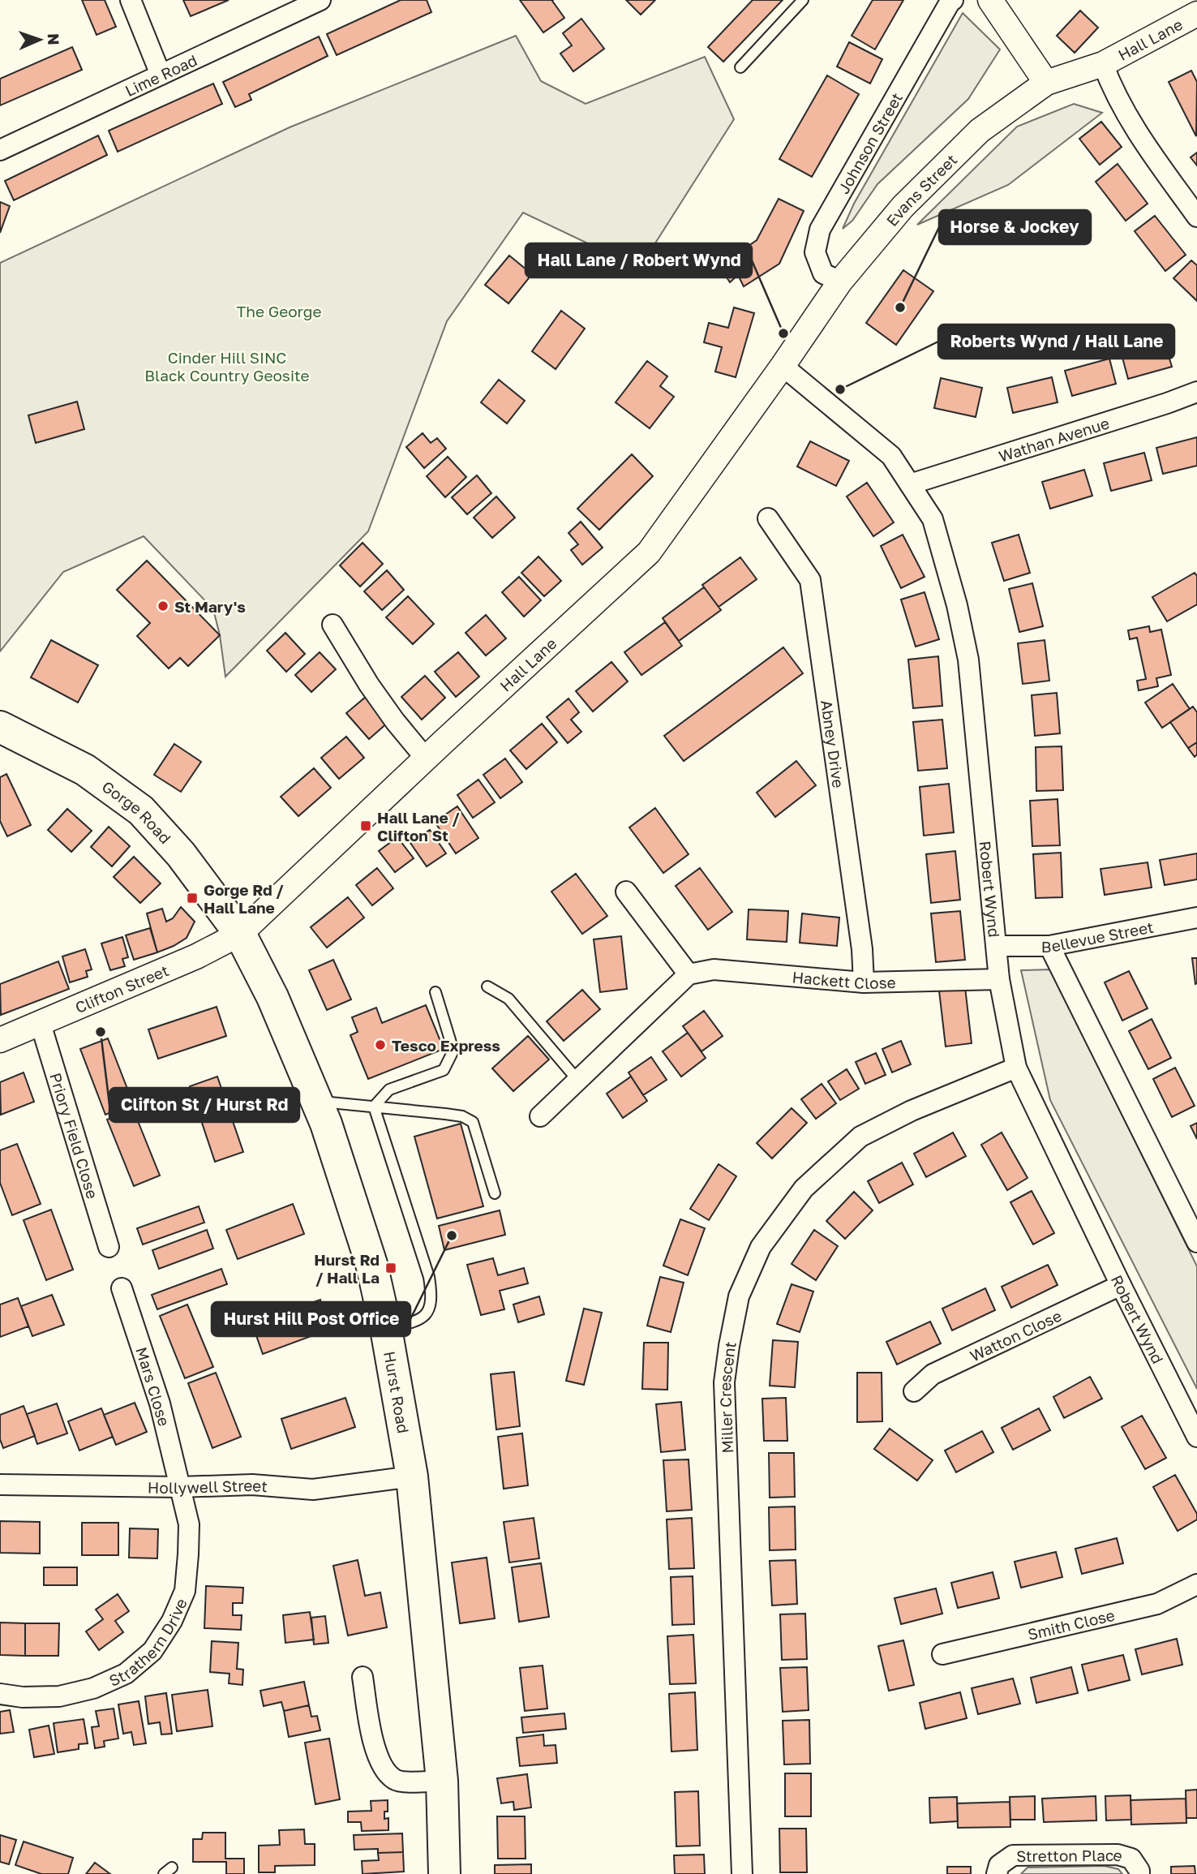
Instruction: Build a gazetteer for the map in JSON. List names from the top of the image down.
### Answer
{
  "streets": {
    "main road": ["Gorge Road", "Hurst Road"],
    "street": [
      "Hall Lane",
      "Lime Road",
      "Johnson Street",
      "Evans Street",
      "Wathan Avenue",
      "Abney Drive",
      "Robert Wynd",
      "Bellevue Street",
      "Hackett Close",
      "Clifton Street",
      "Priory Field Close",
      "Watton Close",
      "Mars Close",
      "Miller Crescent",
      "Hollywell Street",
      "Smith Close",
      "Strathern Drive",
      "Stretton Place"
    ]
  },
  "crossings": [
    ["Hall Lane", "Evans Street"],
    ["Hall Lane", "Gorge Road"],
    ["Hall Lane", "Robert Wynd"],
    ["Hall Lane", "Clifton Street"],
    ["Hall Lane", "Hurst Road"],
    ["Johnson Street", "Evans Street"],
    ["Evans Street", "Robert Wynd"],
    ["Wathan Avenue", "Robert Wynd"],
    ["Abney Drive", "Hackett Close"],
    ["Gorge Road", "Clifton Street"],
    ["Gorge Road", "Hurst Road"],
    ["Robert Wynd", "Bellevue Street"],
    ["Robert Wynd", "Hackett Close"],
    ["Robert Wynd", "Watton Close"],
    ["Robert Wynd", "Miller Crescent"],
    ["Clifton Street", "Priory Field Close"],
    ["Clifton Street", "Hurst Road"],
    ["Mars Close", "Hollywell Street"],
    ["Mars Close", "Strathern Drive"],
    ["Hurst Road", "Hollywell Street"],
    ["Hollywell Street", "Strathern Drive"]
  ],
  "parks": ["The George", "Cinder Hill SINC Black Country Geosite"],
  "places": {
    "other": [
      "Horse & Jockey",
      "Hall Lane / Robert Wynd",
      "Roberts Wynd / Hall Lane",
      "St Mary's",
      "Clifton St / Hurst Rd",
      "Tesco Express",
      "Hurst Hill Post Office"
    ],
    "transit": ["Hall Lane / Clifton St", "Gorge Rd / Hall Lane", "Hurst Rd / Hall La"]
  },
  "north": "right"
}
